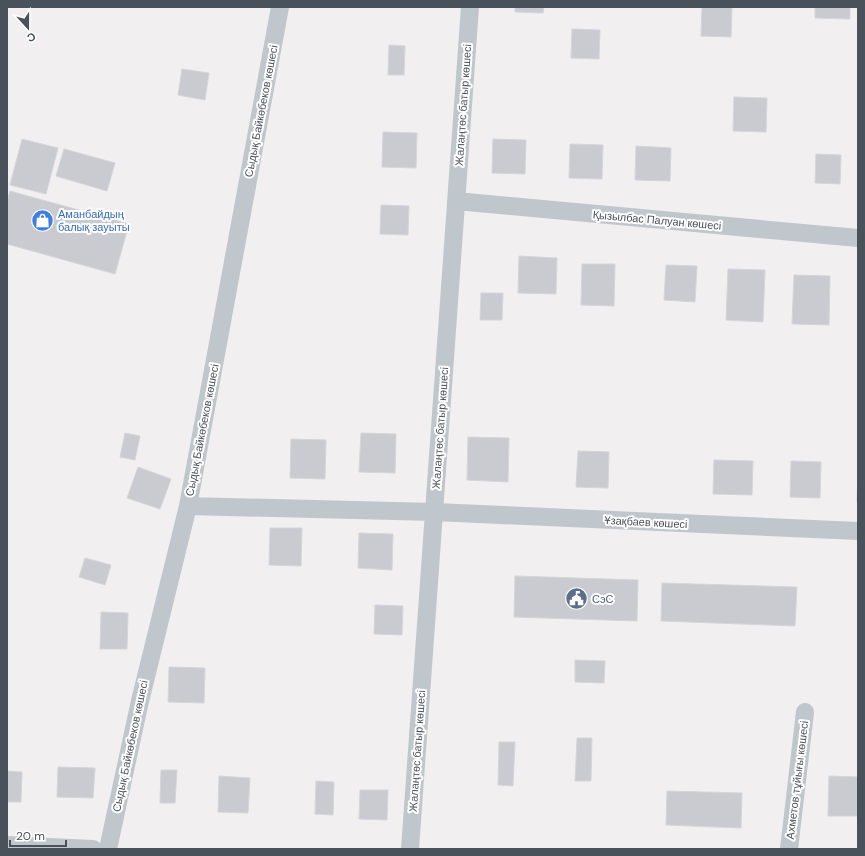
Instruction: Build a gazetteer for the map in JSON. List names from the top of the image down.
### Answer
{
  "streets": {
    "street": [
      "Жалаңтөс батыр көшесі",
      "Сыдық Байкөбеков көшесі",
      "Қызылбас Палуан көшесі",
      "Ұзақбаев көшесі",
      "Ахметов тұйығы көшесі"
    ]
  },
  "crossings": [
    ["Жалаңтөс батыр көшесі", "Қызылбас Палуан көшесі"],
    ["Жалаңтөс батыр көшесі", "Ұзақбаев көшесі"],
    ["Сыдық Байкөбеков көшесі", "Ұзақбаев көшесі"]
  ],
  "places": {
    "shop": ["Аманбайдың балық зауыты"],
    "public building": ["СэС"]
  },
  "scale_bar": "20 m",
  "north": "bottom"
}
